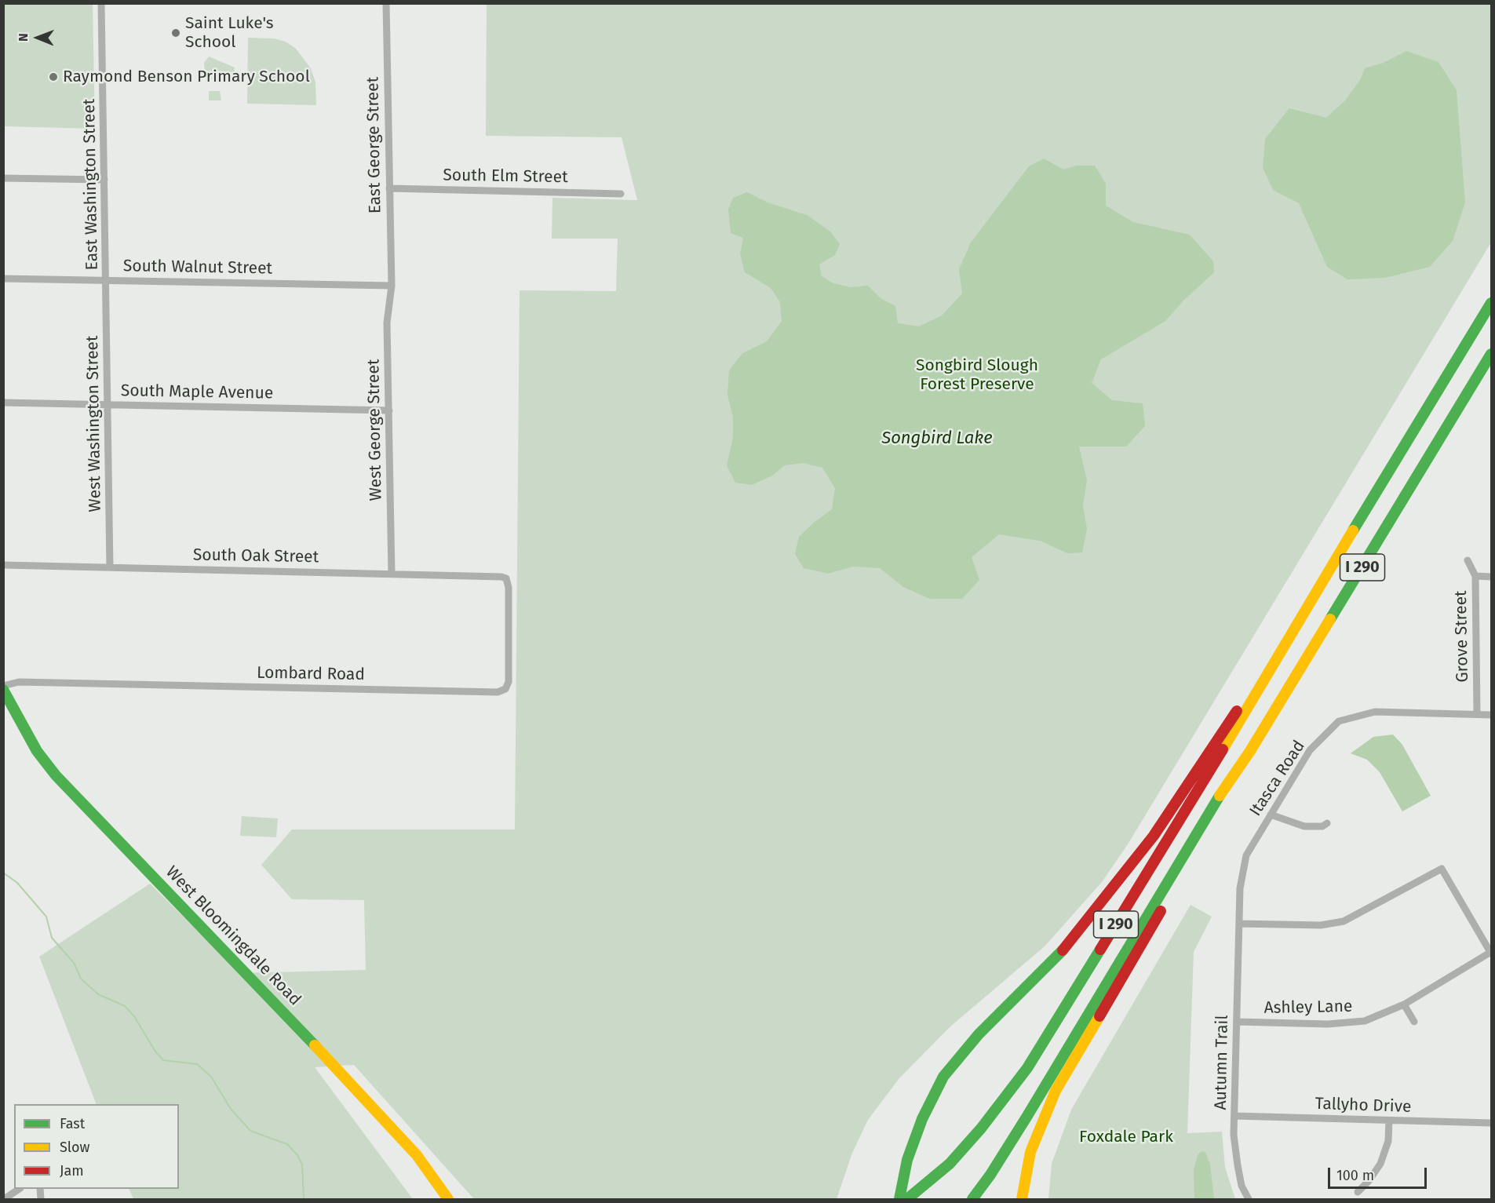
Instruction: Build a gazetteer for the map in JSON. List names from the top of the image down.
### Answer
{
  "streets": {
    "main road": ["I 290", "West Bloomingdale Road"],
    "street": [
      "East George Street",
      "South Elm Street",
      "East Washington Street",
      "South Walnut Street",
      "South Maple Avenue",
      "West Washington Street",
      "West George Street",
      "South Oak Street",
      "Grove Street",
      "Lombard Road",
      "Itasca Road",
      "Ashley Lane",
      "Autumn Trail",
      "Tallyho Drive"
    ]
  },
  "crossings": [
    ["East George Street", "South Elm Street"],
    ["East George Street", "South Walnut Street"],
    ["East George Street", "West George Street"],
    ["East Washington Street", "South Walnut Street"],
    ["East Washington Street", "West Washington Street"],
    ["South Walnut Street", "West Washington Street"],
    ["South Walnut Street", "West George Street"],
    ["South Maple Avenue", "West Washington Street"],
    ["South Maple Avenue", "West George Street"],
    ["West Washington Street", "South Oak Street"],
    ["West George Street", "South Oak Street"],
    ["South Oak Street", "Lombard Road"],
    ["Grove Street", "Itasca Road"],
    ["Itasca Road", "Autumn Trail"],
    ["Ashley Lane", "Autumn Trail"],
    ["Autumn Trail", "Tallyho Drive"]
  ],
  "water": ["Songbird Lake"],
  "parks": ["Songbird Slough Forest Preserve", "Foxdale Park"],
  "places": ["Saint Luke's School", "Raymond Benson Primary School"],
  "legend": ["Fast", "Slow", "Jam"],
  "scale_bar": "100 m",
  "north": "left"
}
